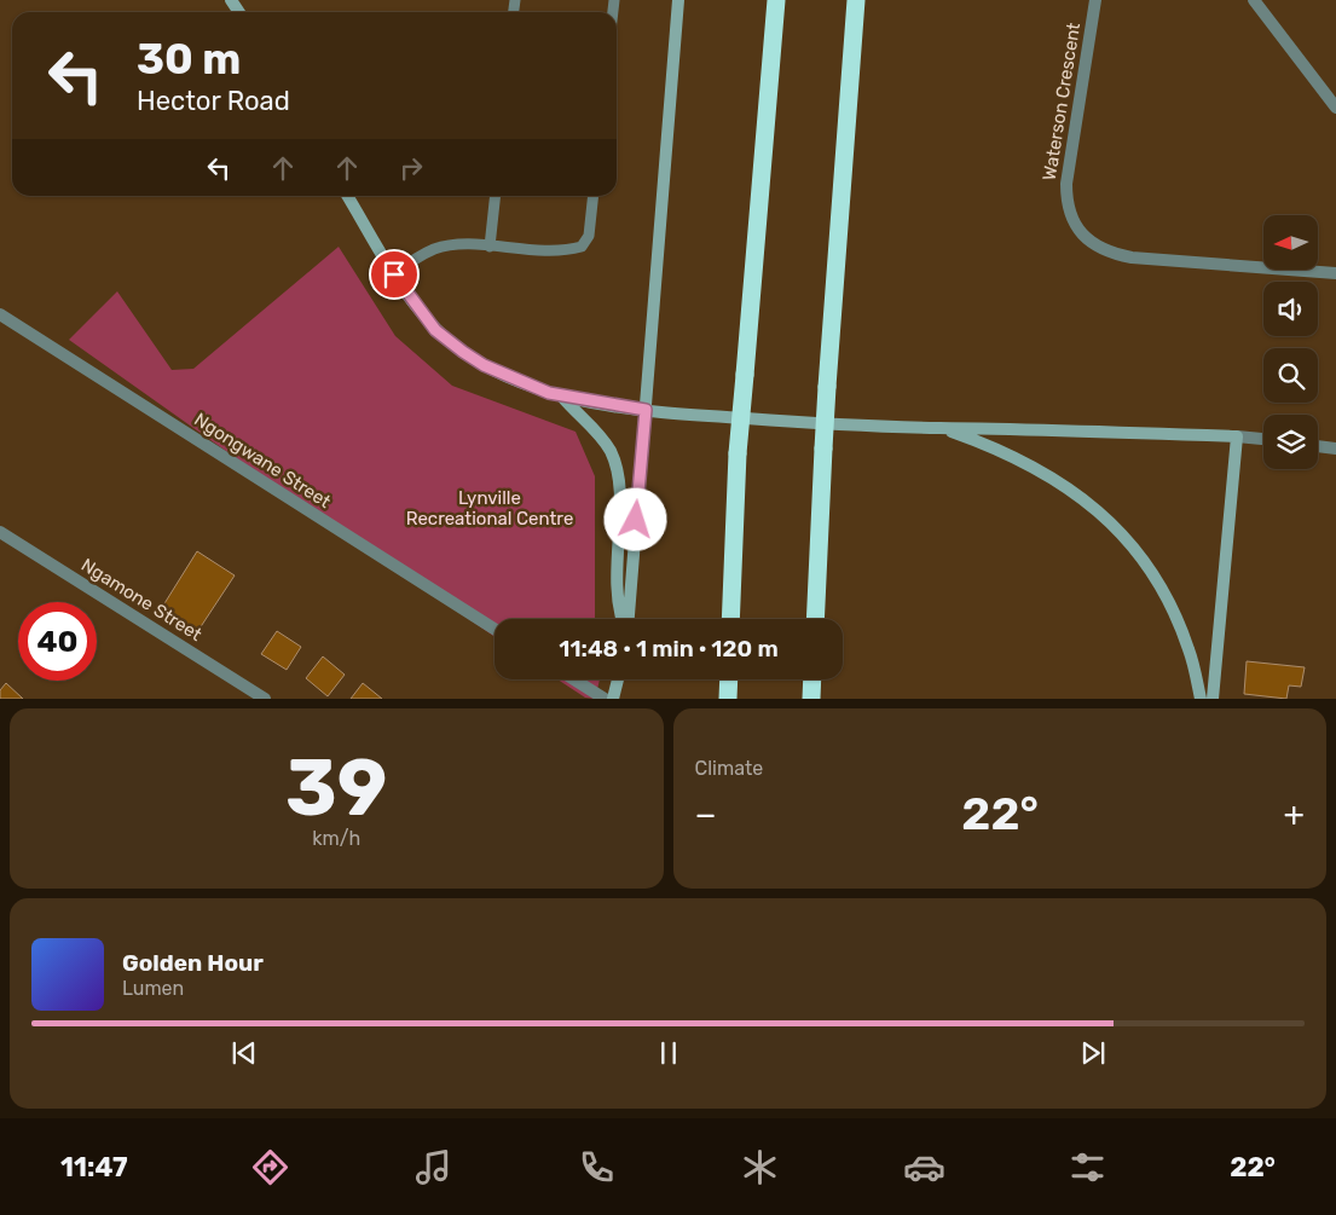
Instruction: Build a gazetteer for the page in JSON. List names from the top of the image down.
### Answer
{
  "streets": {
    "street": ["Waterson Crescent", "Ngongwane Street", "Ngamone Street"]
  },
  "parks": ["Lynville Recreational Centre"],
  "north": "left",
  "page": {
    "turn": ["30 m", "Hector Road"],
    "limit": "40",
    "trip": "11:48 · 1 min · 120 m",
    "tile": [
      ["39", "km/h"],
      "Climate"
    ],
    "heat": ["−", "22°", "+"],
    "song": ["Golden Hour", "Lumen"],
    "tabs": ["11:47", "22°"]
  }
}
